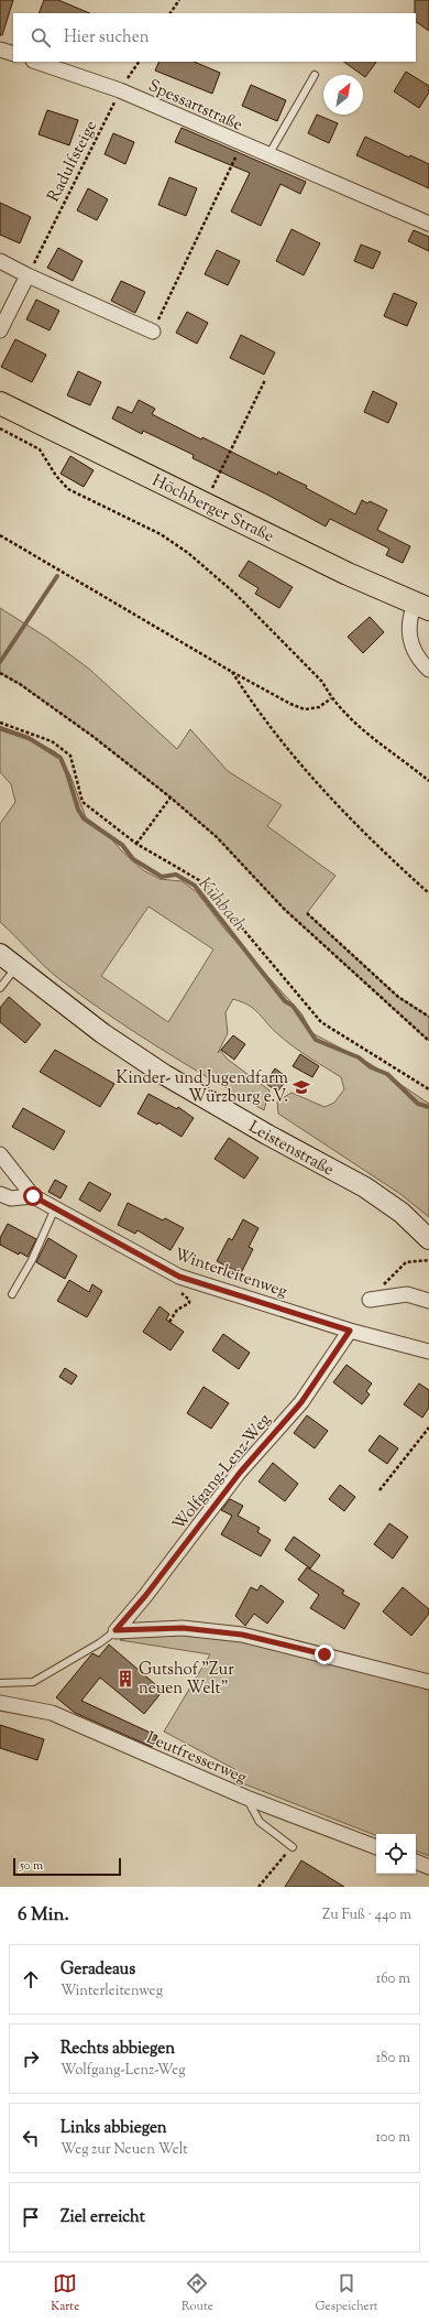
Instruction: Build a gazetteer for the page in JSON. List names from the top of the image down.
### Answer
{
  "streets": {
    "main road": ["Höchberger Straße", "Leistenstraße"],
    "street": [
      "Spessartstraße",
      "Winterleitenweg",
      "Wolfgang-Lenz-Weg",
      "Leutfresserweg"
    ],
    "path": ["Radulfsteige"]
  },
  "crossings": [
    ["Spessartstraße", "Radulfsteige"],
    ["Winterleitenweg", "Wolfgang-Lenz-Weg"]
  ],
  "water": ["Kühbach"],
  "places": {
    "school or university": ["Kinder- und Jugendfarm Würzburg e.V."],
    "building": ["Gutshof \"Zur neuen Welt\""]
  },
  "scale_bar": "50 m",
  "north": "top right",
  "page": {
    "search": "Hier suchen",
    "scale": "50 m",
    "heading": ["6 Min.", "Zu Fuß · 440 m"],
    "list": [
      ["Geradeaus", "Winterleitenweg", "160 m"],
      ["Rechts abbiegen", "Wolfgang-Lenz-Weg", "180 m"],
      ["Links abbiegen", "Weg zur Neuen Welt", "100 m"],
      "Ziel erreicht"
    ],
    "nav": ["Karte", "Route", "Gespeichert"]
  }
}
